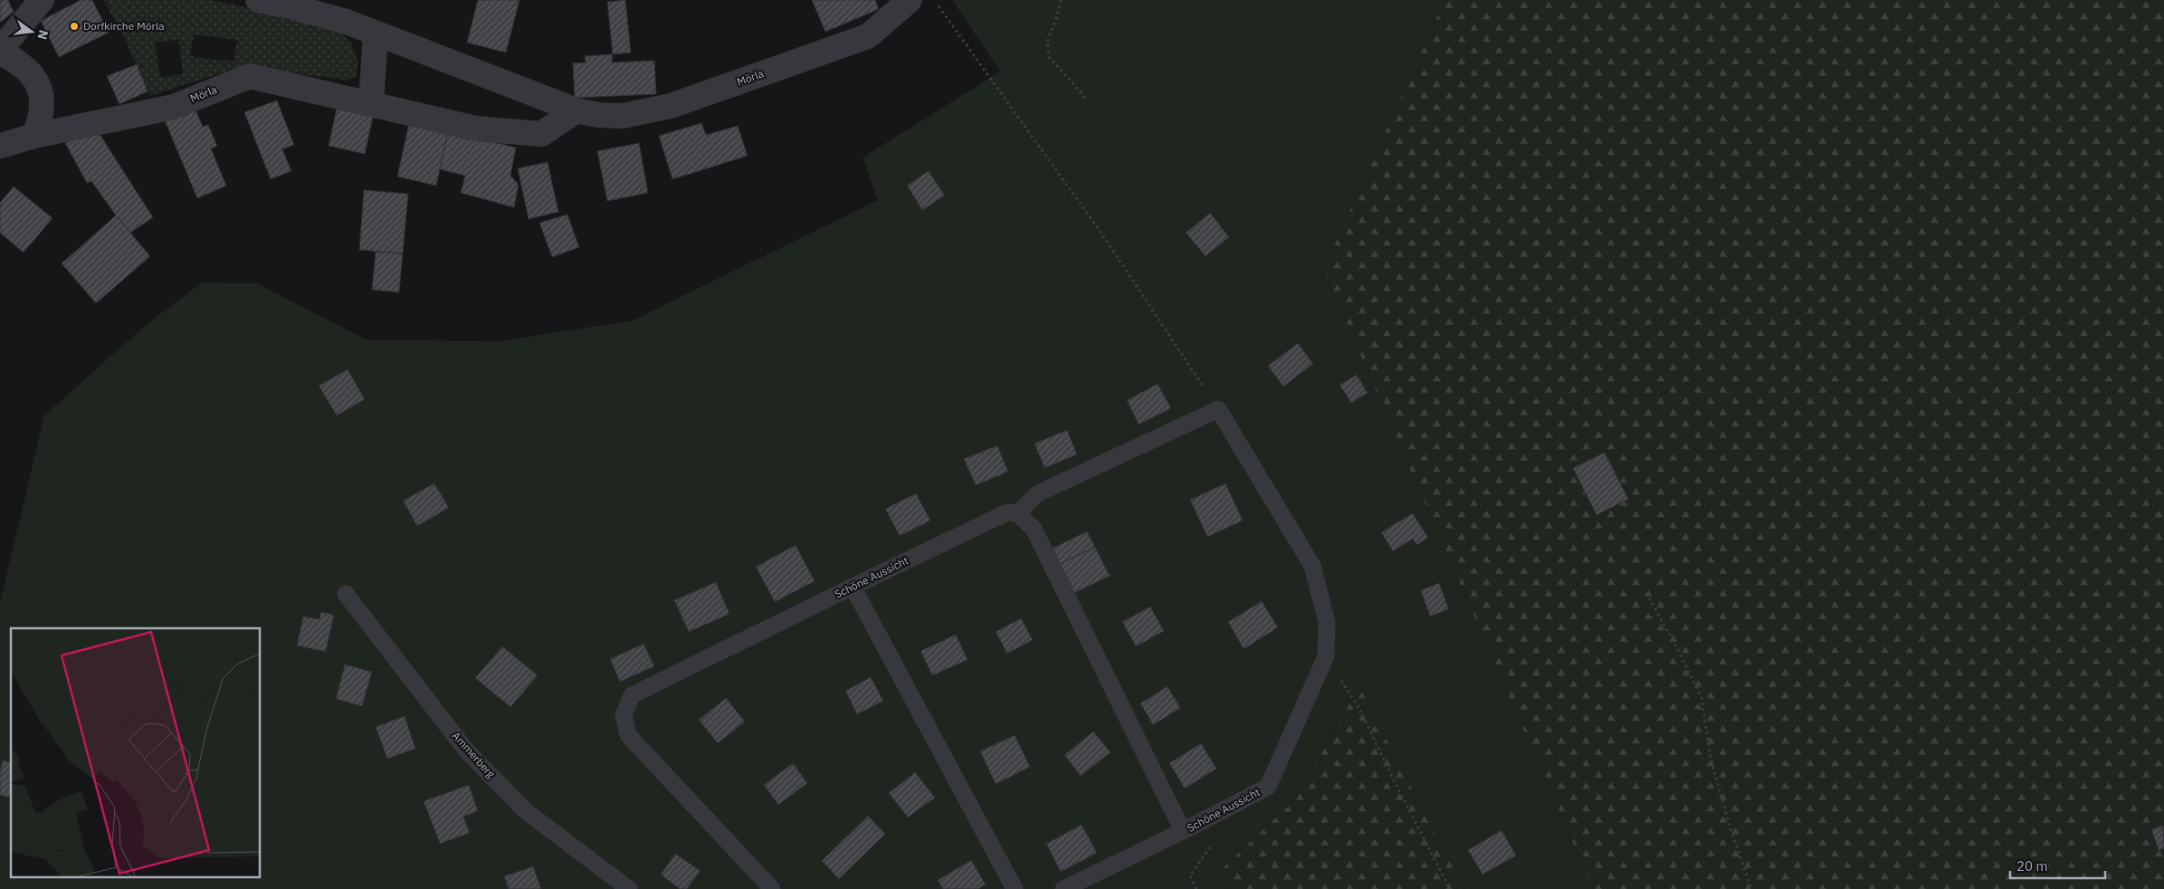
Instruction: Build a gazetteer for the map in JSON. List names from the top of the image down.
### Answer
{
  "streets": {
    "street": ["Mörla"],
    "lane": ["Schöne Aussicht", "Ammerberg"]
  },
  "places": ["Dorfkirche Mörla"],
  "scale_bar": "20 m",
  "north": "right"
}
